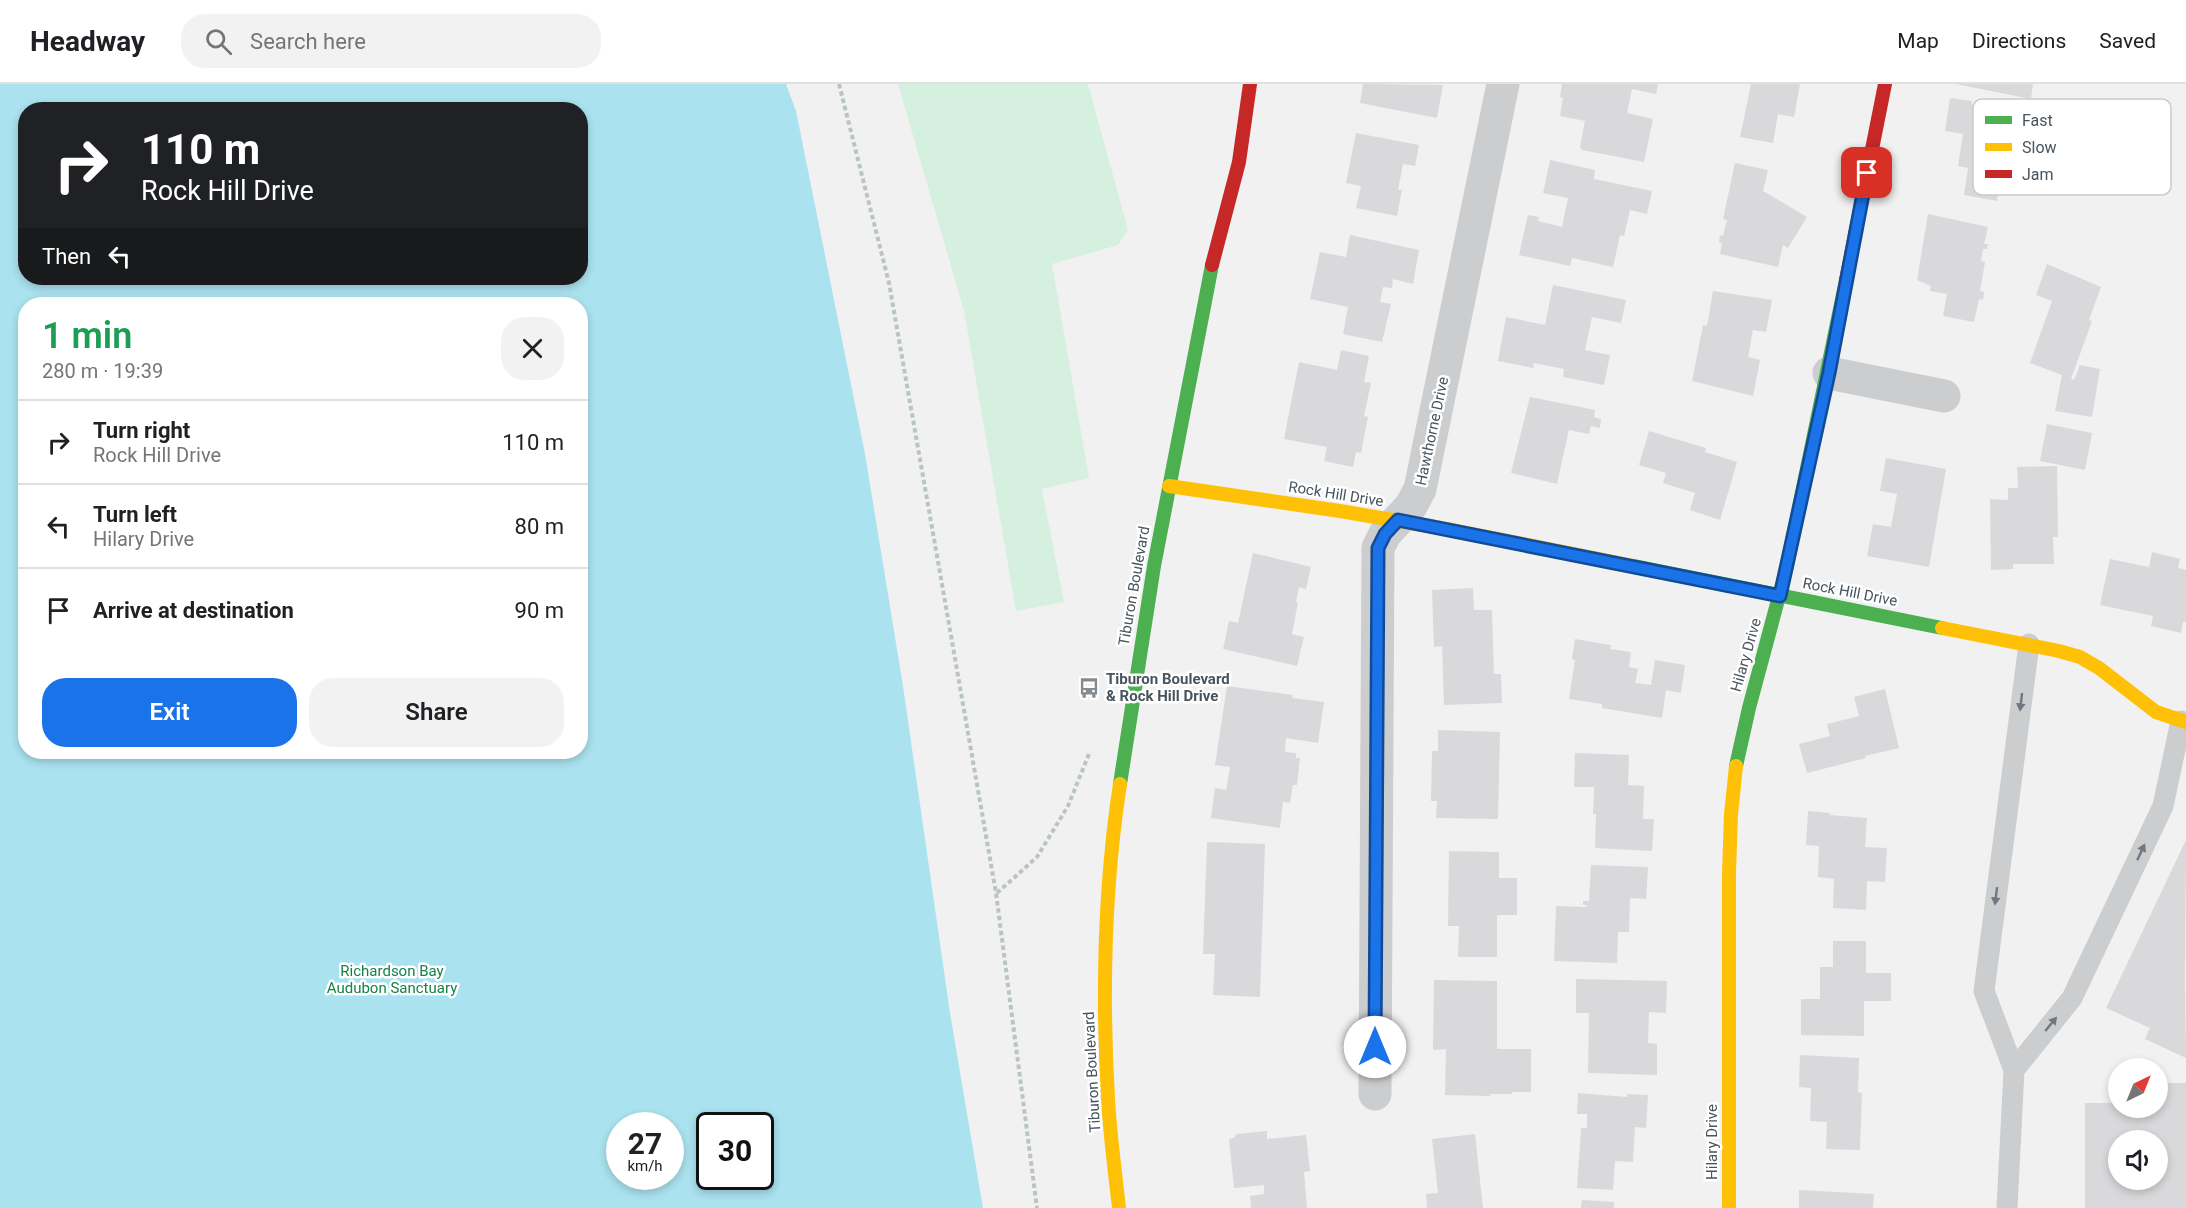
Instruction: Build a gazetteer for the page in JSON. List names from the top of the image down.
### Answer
{
  "streets": {
    "street": [
      "Hawthorne Drive",
      "Rock Hill Drive",
      "Tiburon Boulevard",
      "Hilary Drive"
    ]
  },
  "crossings": [
    ["Hawthorne Drive", "Rock Hill Drive"],
    ["Rock Hill Drive", "Tiburon Boulevard"],
    ["Rock Hill Drive", "Hilary Drive"]
  ],
  "parks": ["Richardson Bay Audubon Sanctuary"],
  "places": {
    "bus stop": ["Tiburon Boulevard & Rock Hill Drive"]
  },
  "legend": ["Fast", "Slow", "Jam"],
  "north": "top right",
  "page": {
    "header": "Headway",
    "search": "Search here",
    "nav": ["Map", "Directions", "Saved"],
    "turn": ["110 m", "Rock Hill Drive"],
    "then": "Then",
    "heading": ["1 min", "280 m · 19:39"],
    "list": [
      {
        "name": "Turn right",
        "note": "Rock Hill Drive",
        "value": "110 m"
      },
      {
        "name": "Turn left",
        "note": "Hilary Drive",
        "value": "80 m"
      },
      {
        "name": "Arrive at destination",
        "value": "90 m"
      }
    ],
    "buttons": ["Exit", "Share"],
    "speed": "27 km/h",
    "limit": "30"
  }
}
